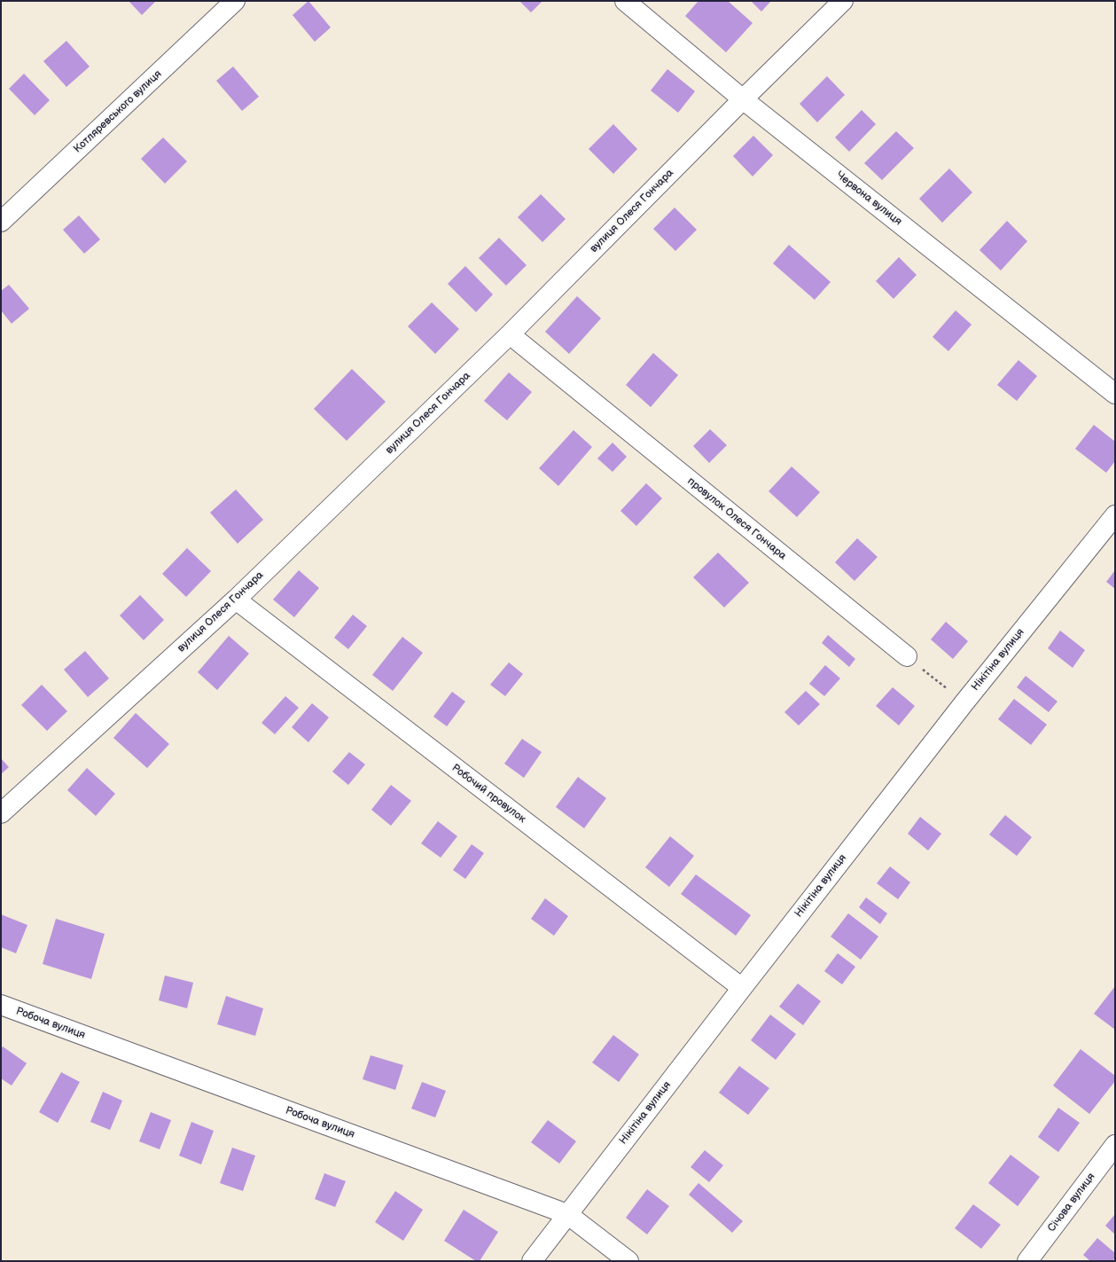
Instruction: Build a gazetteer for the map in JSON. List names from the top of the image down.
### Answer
{
  "streets": {
    "street": [
      "Котляревського вулиця",
      "Червона вулиця",
      "вулиця Олеся Гончара",
      "провулок Олеся Гончара",
      "Нікітіна вулиця",
      "Робочий провулок",
      "Робоча вулиця",
      "Січова вулиця"
    ]
  },
  "crossings": [
    ["Червона вулиця", "вулиця Олеся Гончара"],
    ["вулиця Олеся Гончара", "провулок Олеся Гончара"],
    ["вулиця Олеся Гончара", "Робочий провулок"],
    ["Нікітіна вулиця", "Робочий провулок"],
    ["Нікітіна вулиця", "Робоча вулиця"]
  ]
}
